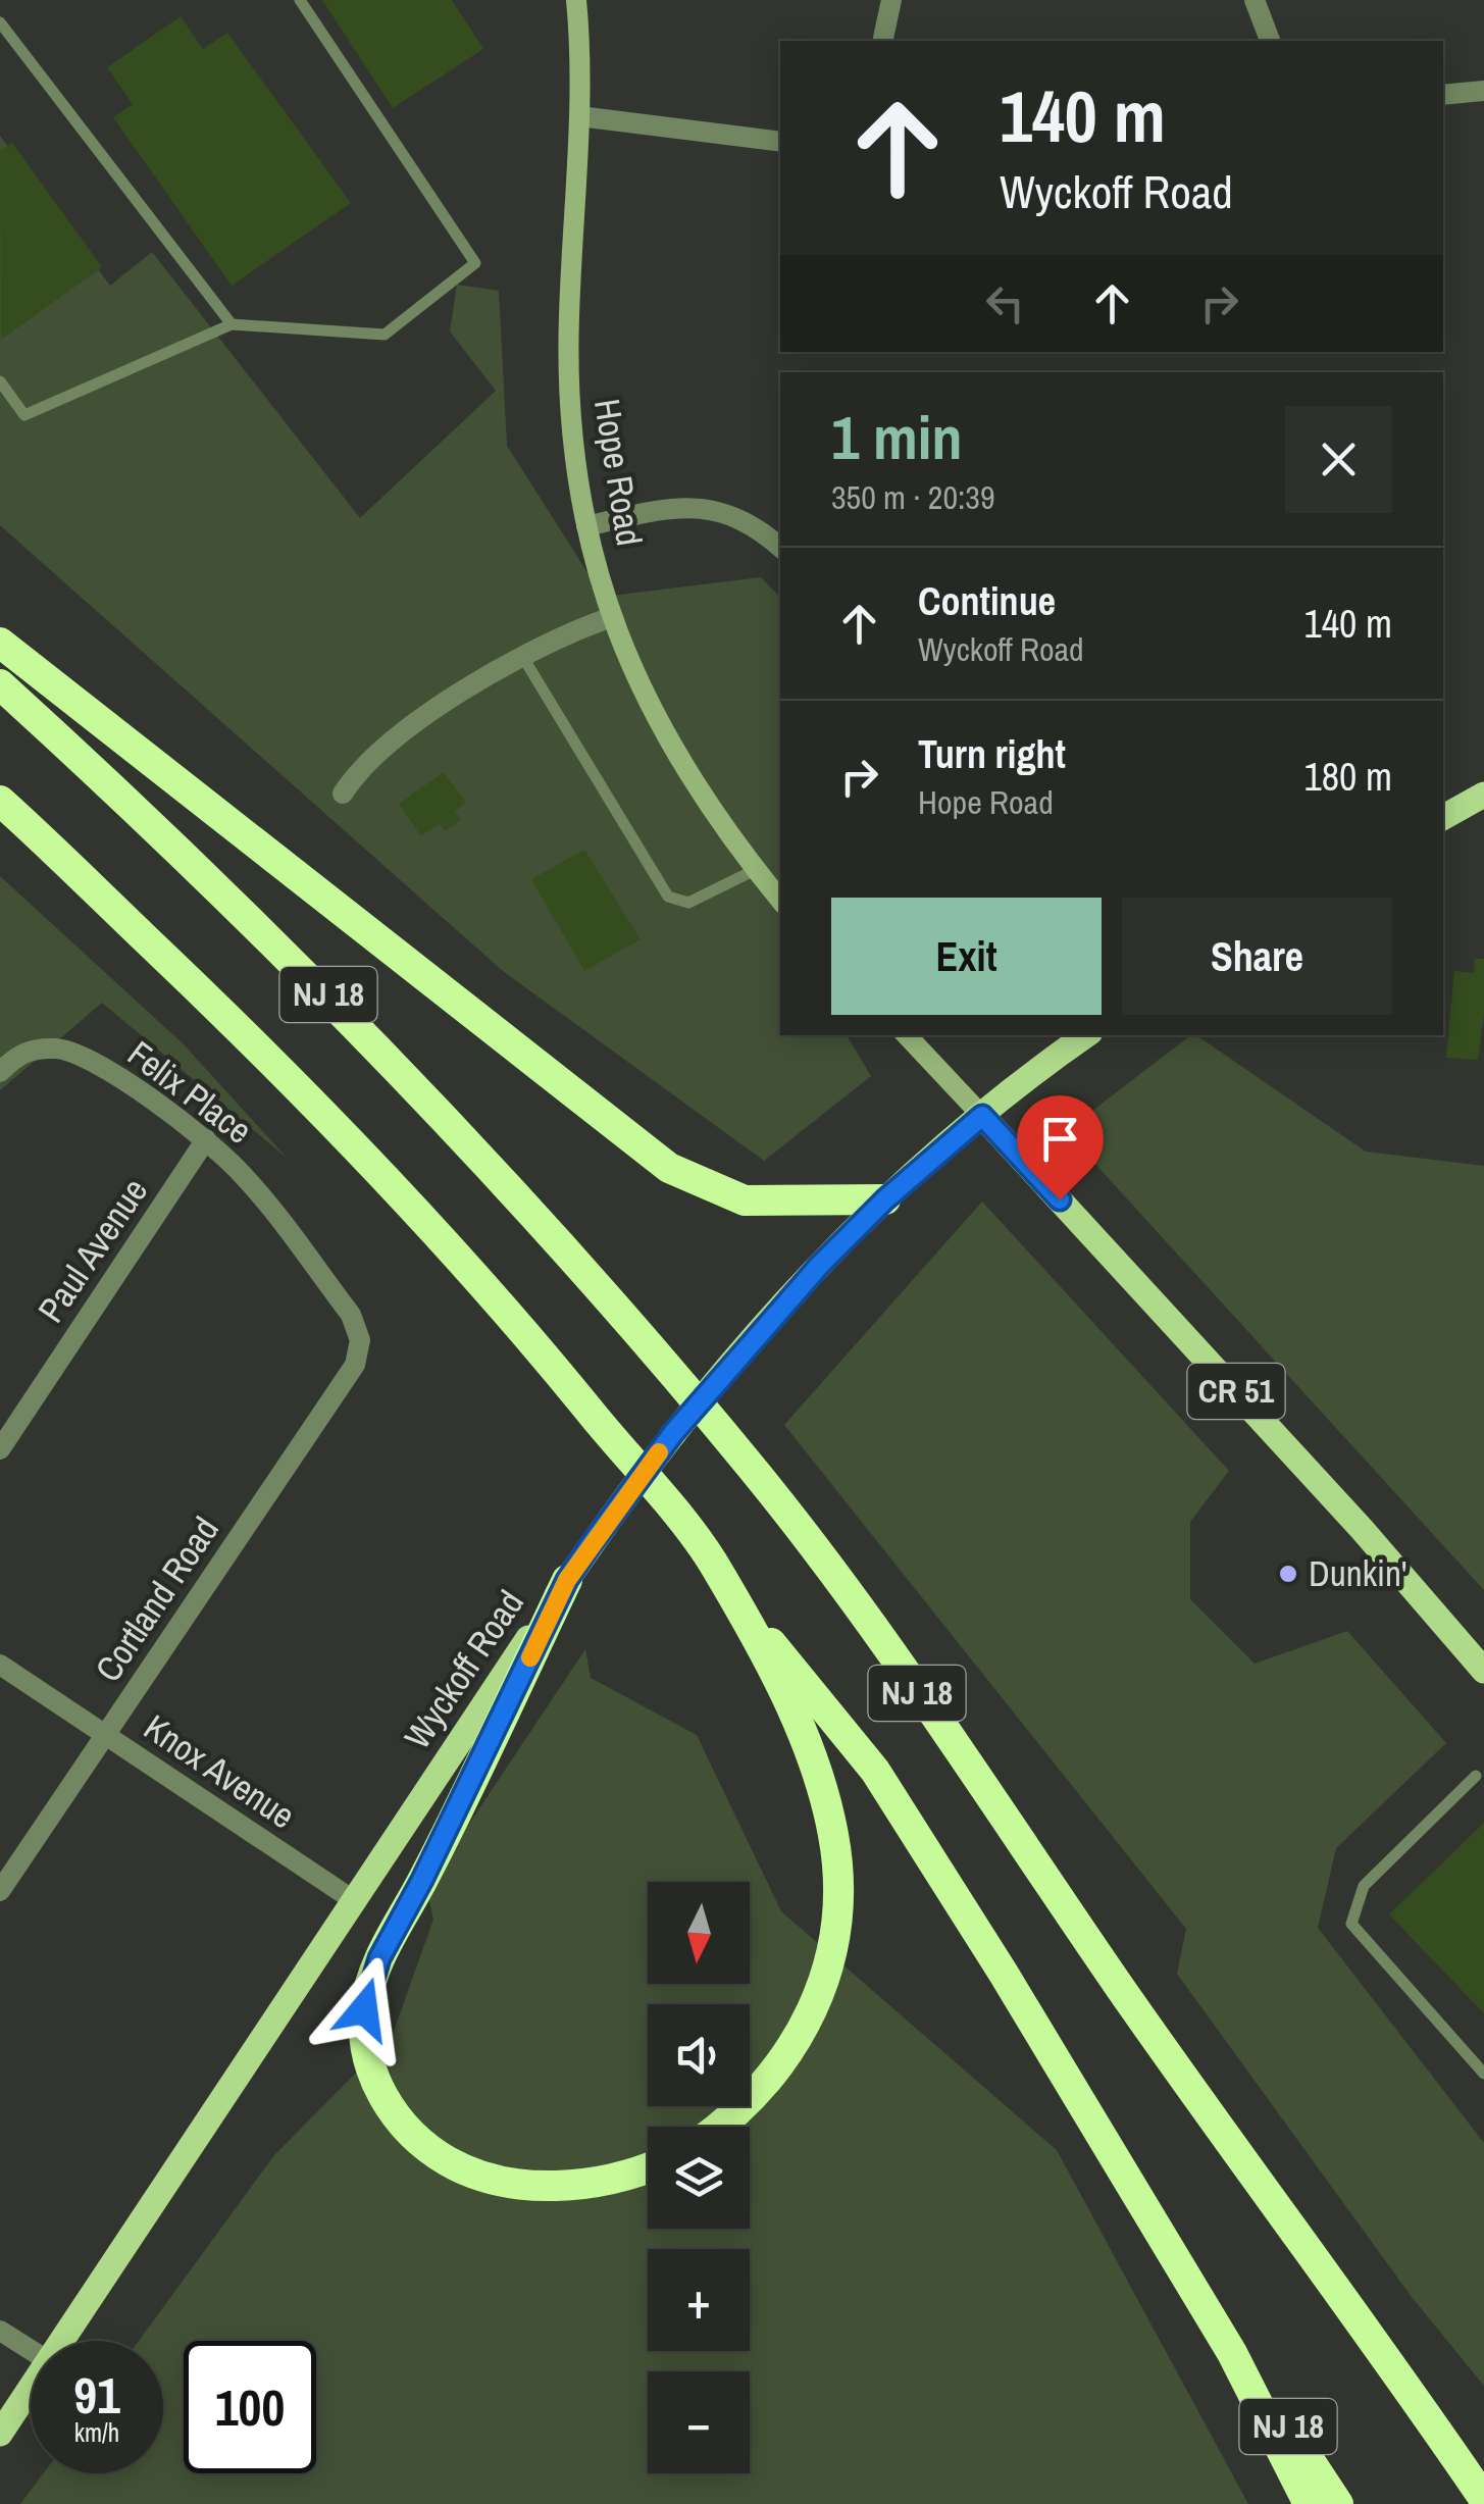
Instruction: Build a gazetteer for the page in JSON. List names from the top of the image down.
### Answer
{
  "streets": {
    "highway": ["NJ 18"],
    "main road": ["CR 51", "Wyckoff Road"],
    "street": [
      "Hope Road",
      "Felix Place",
      "Paul Avenue",
      "Cortland Road",
      "Knox Avenue"
    ]
  },
  "crossings": [
    ["Felix Place", "Paul Avenue"],
    ["Felix Place", "Cortland Road"],
    ["CR 51", "Wyckoff Road"],
    ["Cortland Road", "Knox Avenue"],
    ["Wyckoff Road", "Knox Avenue"]
  ],
  "places": ["Dunkin'"],
  "north": "bottom",
  "page": {
    "turn": ["140 m", "Wyckoff Road"],
    "heading": ["1 min", "350 m · 20:39"],
    "list": [
      {
        "name": "Continue",
        "note": "Wyckoff Road",
        "value": "140 m"
      },
      {
        "name": "Turn right",
        "note": "Hope Road",
        "value": "180 m"
      }
    ],
    "buttons": ["Exit", "Share"],
    "map_buttons": ["+", "−"],
    "speed": "91 km/h",
    "limit": "100"
  }
}
